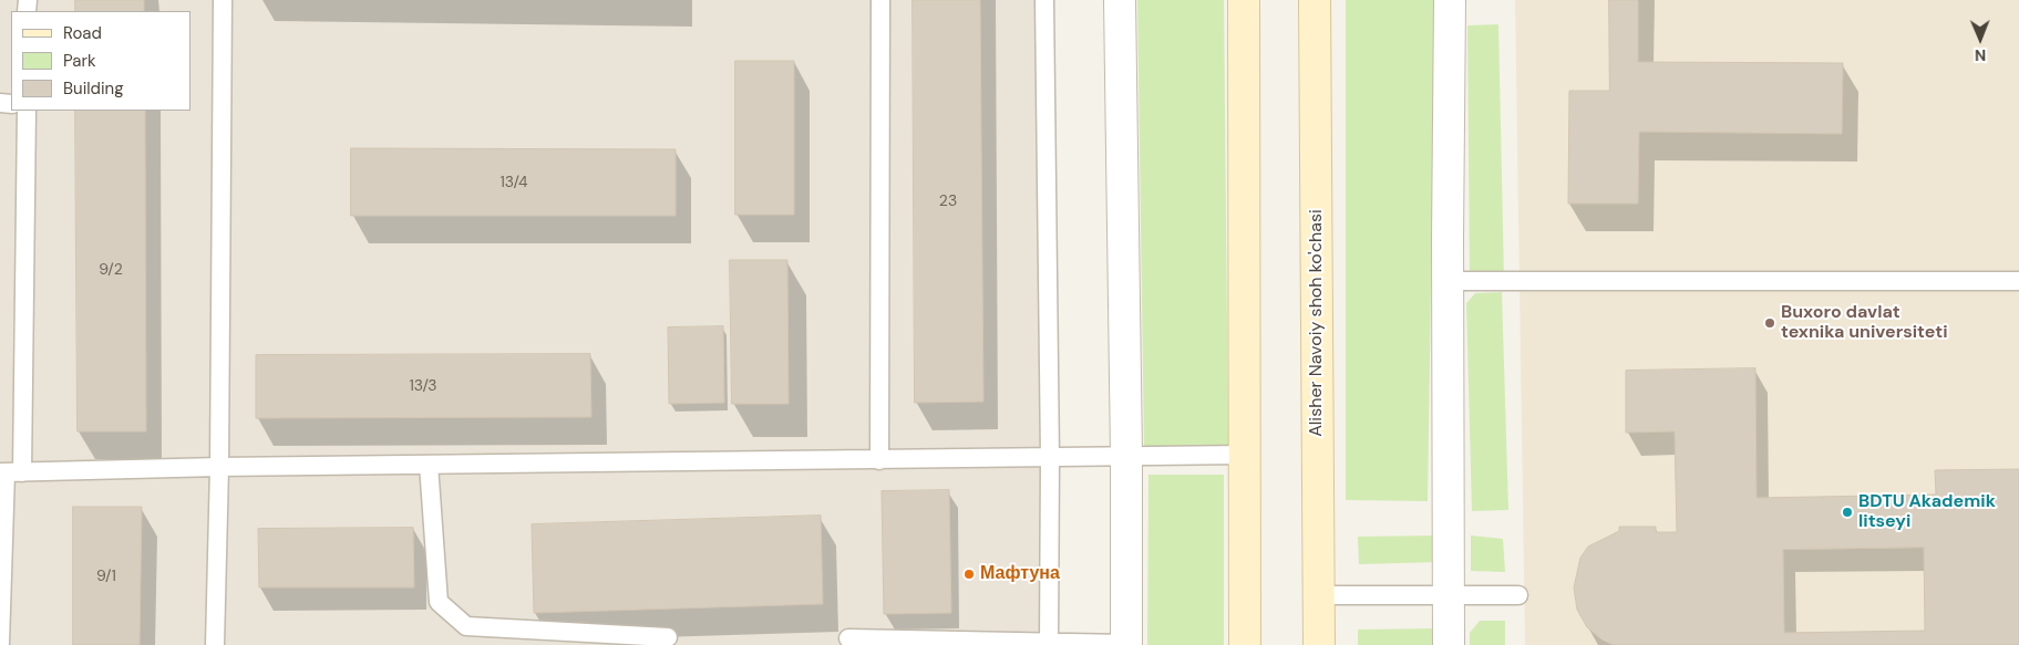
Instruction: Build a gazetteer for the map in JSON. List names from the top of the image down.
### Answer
{
  "streets": {
    "main road": ["Alisher Navoiy shoh ko'chasi"]
  },
  "places": ["Buxoro davlat texnika universiteti", "BDTU Akademik litseyi", "Мафтуна"],
  "house_numbers": [
    "13/4",
    "23",
    "9/2",
    "13/3",
    "9/1"
  ],
  "legend": ["Road", "Park", "Building"],
  "north": "bottom"
}
